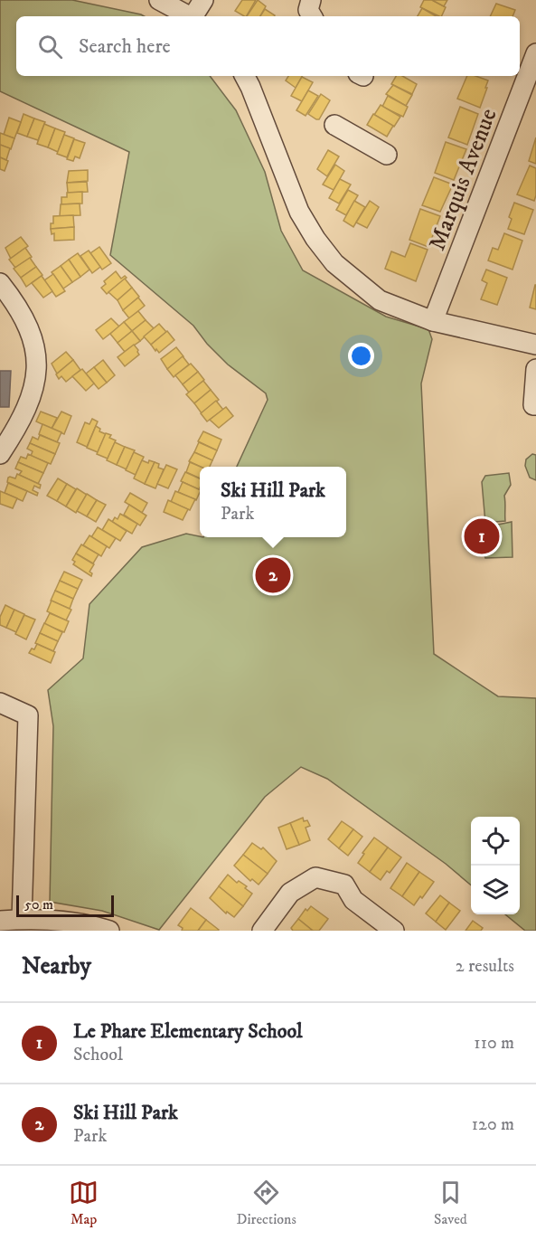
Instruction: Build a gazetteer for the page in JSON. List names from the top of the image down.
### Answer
{
  "streets": {
    "street": ["Marquis Avenue"]
  },
  "scale_bar": "50 m",
  "page": {
    "search": "Search here",
    "popup": ["Ski Hill Park", "Park"],
    "pins": ["1", "2"],
    "scale": "50 m",
    "heading": ["Nearby", "2 results"],
    "list": [
      {
        "mark": "1",
        "name": "Le Phare Elementary School",
        "note": "School",
        "value": "110 m"
      },
      {
        "mark": "2",
        "name": "Ski Hill Park",
        "note": "Park",
        "value": "120 m"
      }
    ],
    "nav": ["Map", "Directions", "Saved"]
  }
}
